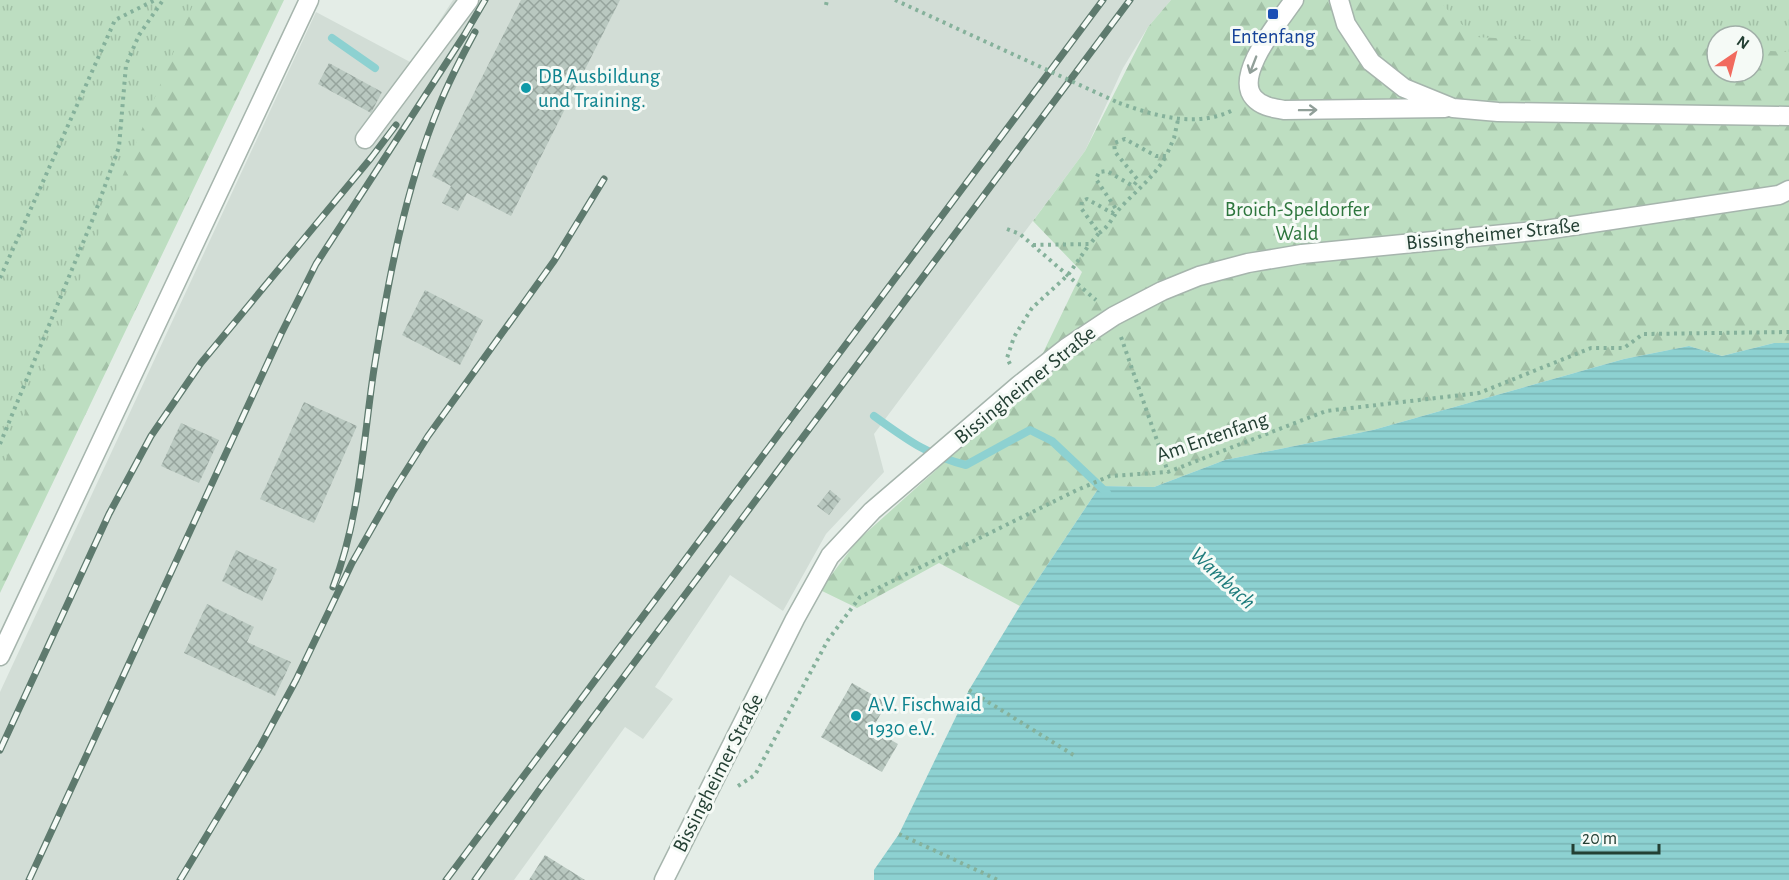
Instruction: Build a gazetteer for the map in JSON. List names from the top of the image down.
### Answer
{
  "streets": {
    "street": ["Bissingheimer Straße"],
    "path": ["Am Entenfang"]
  },
  "water": ["Wambach"],
  "parks": ["Broich-Speldorfer Wald"],
  "places": {
    "transit": ["Entenfang"],
    "other": ["DB Ausbildung und Training.", "A.V. Fischwaid 1930 e.V."]
  },
  "scale_bar": "20 m",
  "north": "top right"
}
